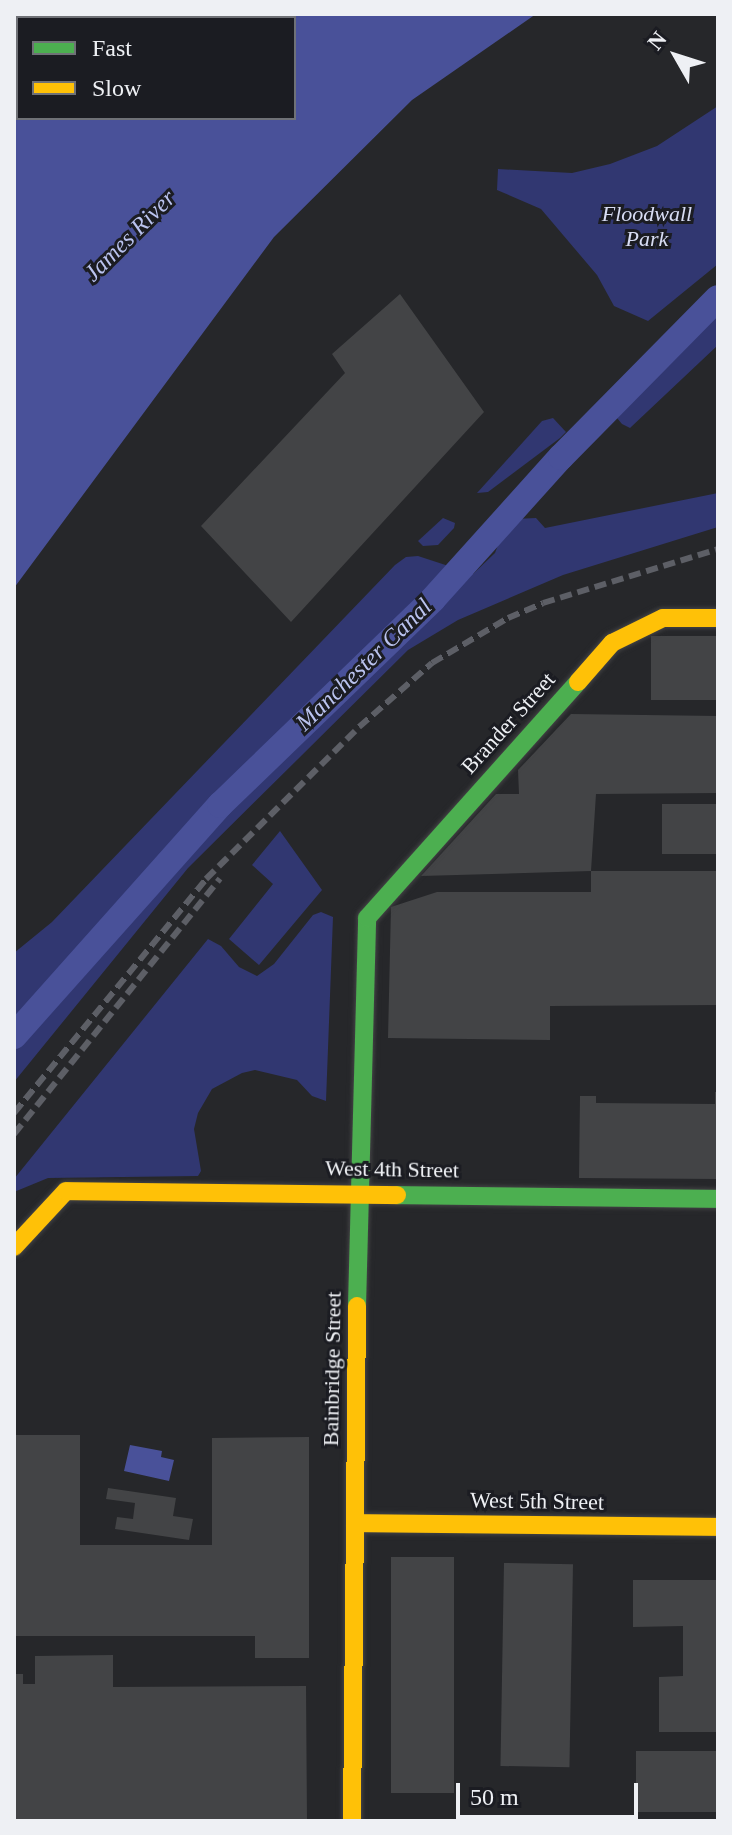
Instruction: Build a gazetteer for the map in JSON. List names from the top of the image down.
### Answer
{
  "streets": {
    "street": [
      "Brander Street",
      "West 4th Street",
      "Bainbridge Street",
      "West 5th Street"
    ]
  },
  "crossings": [
    ["Brander Street", "Bainbridge Street"],
    ["West 4th Street", "Bainbridge Street"],
    ["Bainbridge Street", "West 5th Street"]
  ],
  "water": ["James River", "Manchester Canal"],
  "parks": ["Floodwall Park"],
  "legend": ["Fast", "Slow"],
  "scale_bar": "50 m",
  "north": "top left"
}
